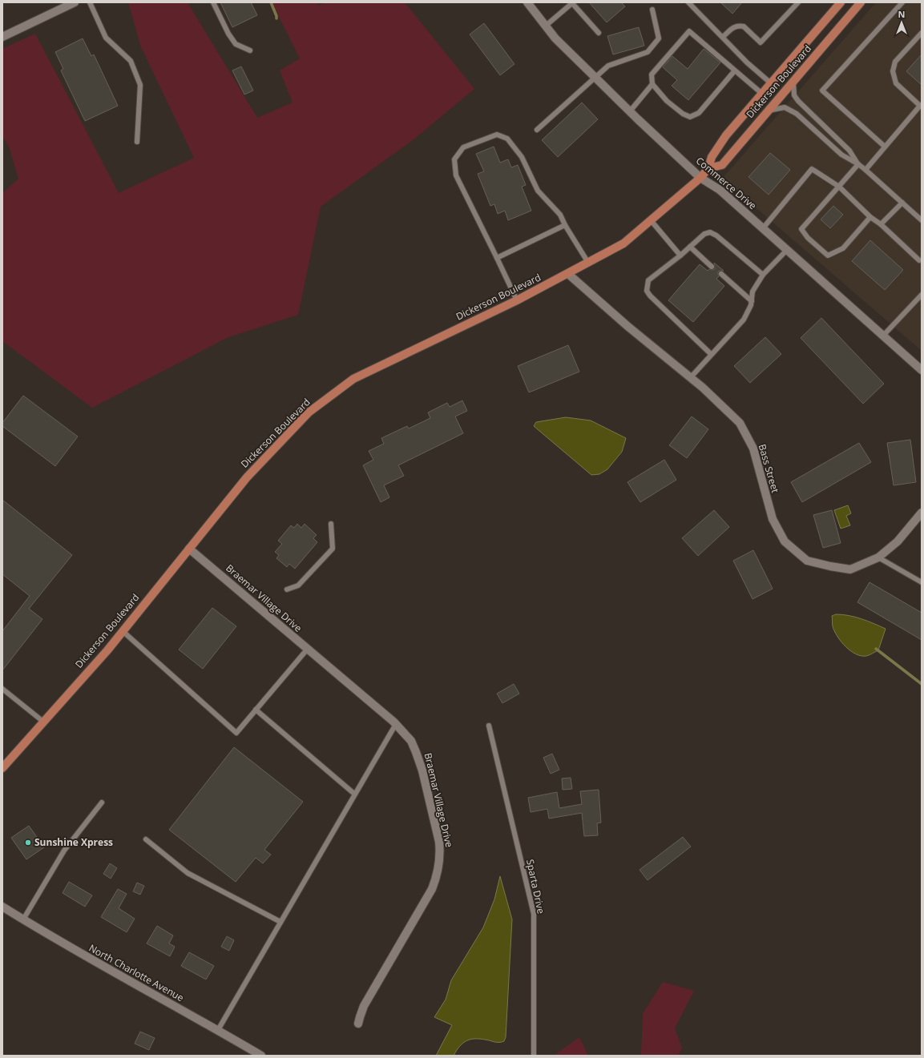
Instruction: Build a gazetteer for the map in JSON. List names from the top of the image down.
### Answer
{
  "streets": {
    "main road": ["Dickerson Boulevard"],
    "street": [
      "Commerce Drive",
      "Bass Street",
      "Braemar Village Drive",
      "North Charlotte Avenue"
    ],
    "lane": ["Sparta Drive"]
  },
  "crossings": [
    ["Dickerson Boulevard", "Commerce Drive"],
    ["Dickerson Boulevard", "Bass Street"],
    ["Dickerson Boulevard", "Braemar Village Drive"]
  ],
  "places": ["Sunshine Xpress"],
  "north": "top"
}
